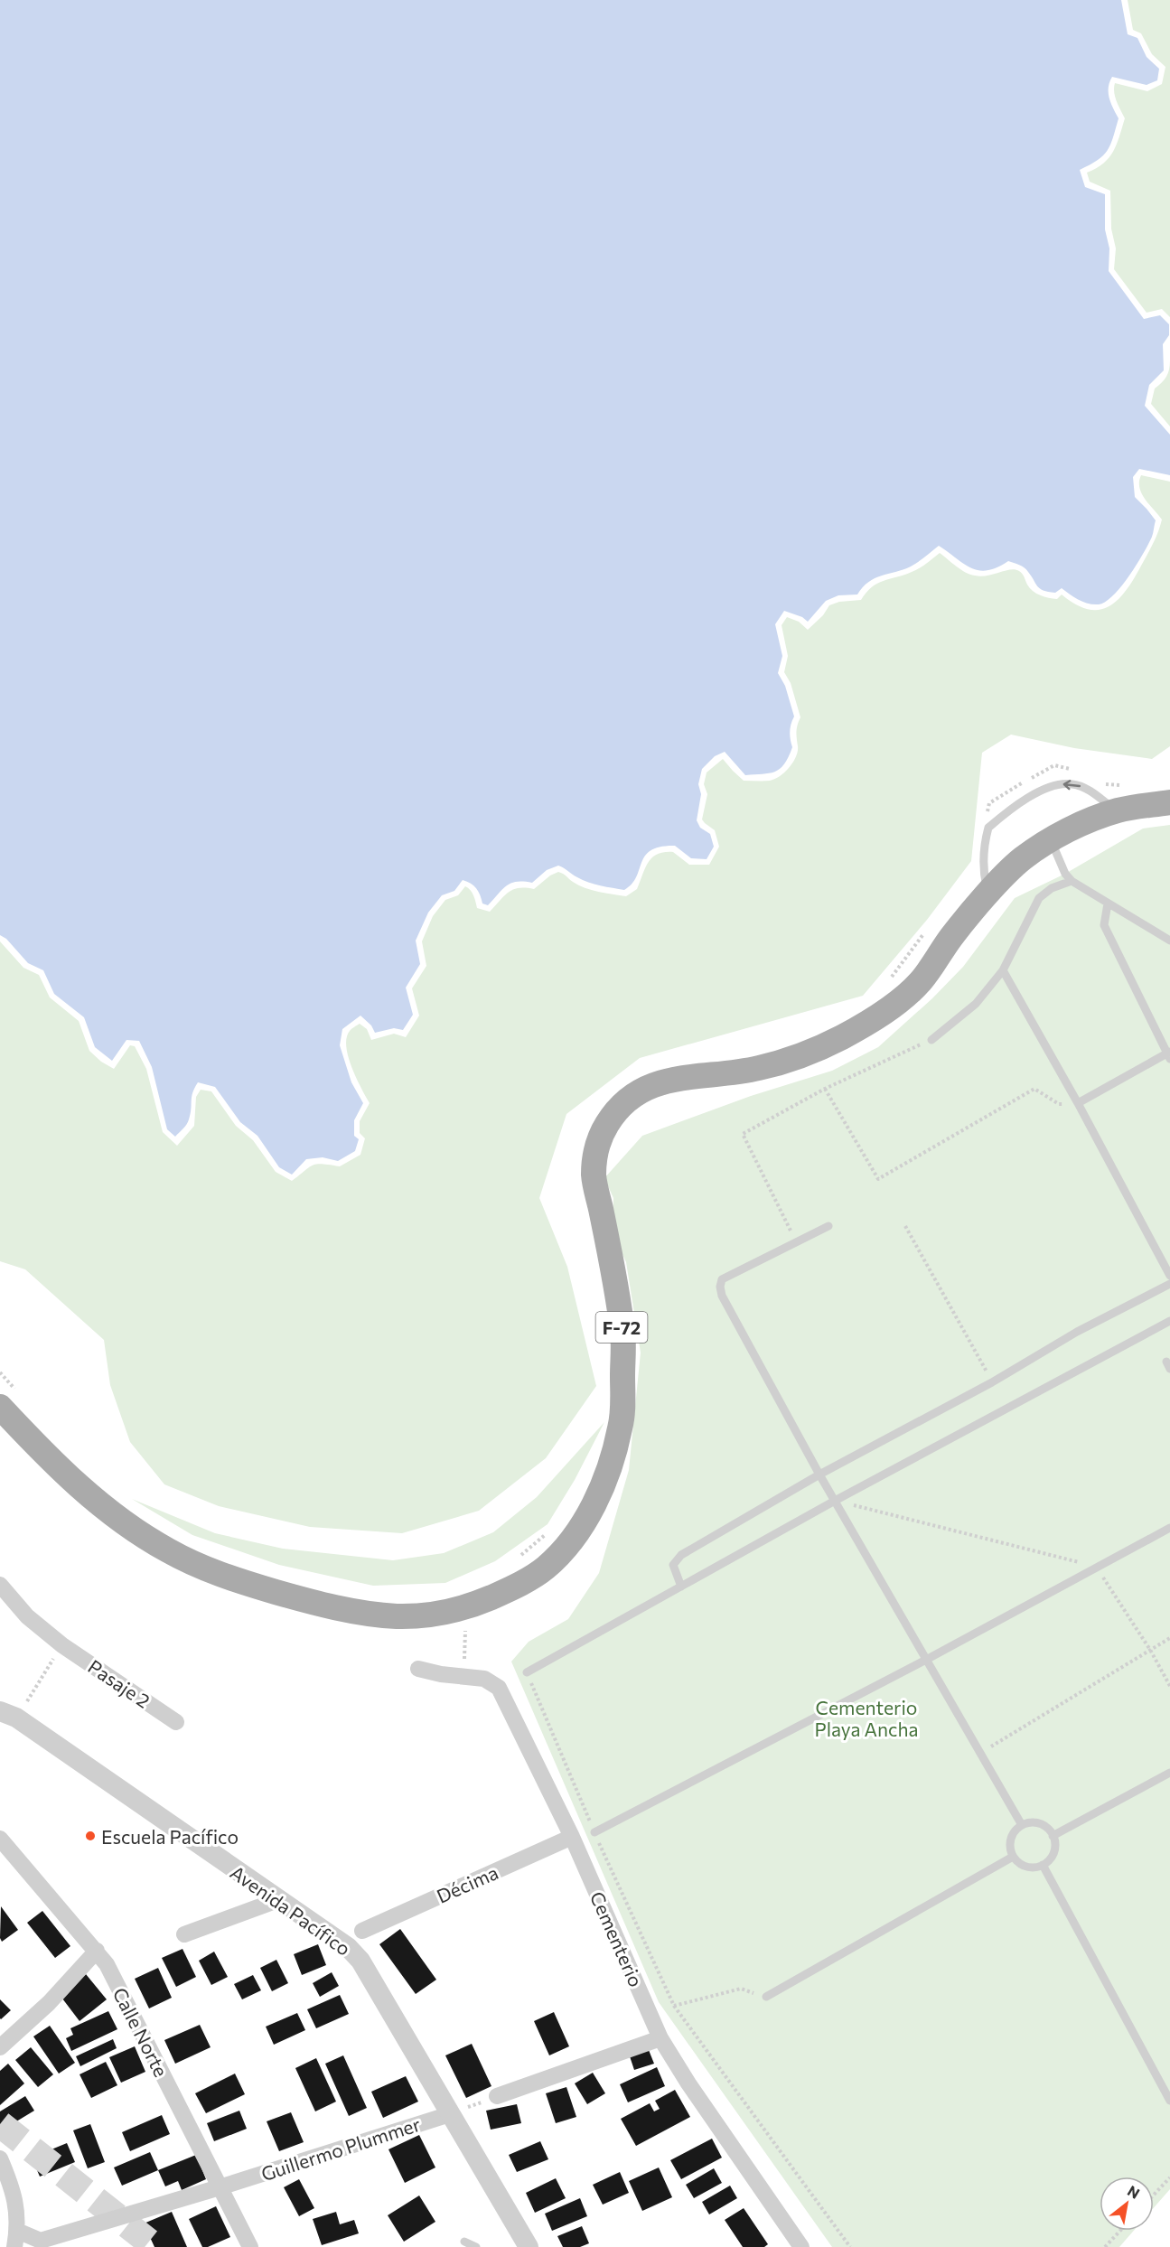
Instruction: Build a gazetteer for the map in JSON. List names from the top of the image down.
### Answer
{
  "streets": {
    "main road": ["F-72"],
    "street": [
      "Pasaje 2",
      "Décima",
      "Avenida Pacífico",
      "Cementerio",
      "Calle Norte",
      "Guillermo Plummer"
    ]
  },
  "crossings": [
    ["Décima", "Cementerio"],
    ["Avenida Pacífico", "Guillermo Plummer"],
    ["Calle Norte", "Guillermo Plummer"]
  ],
  "parks": ["Cementerio Playa Ancha"],
  "places": ["Escuela Pacífico"],
  "north": "top right"
}
